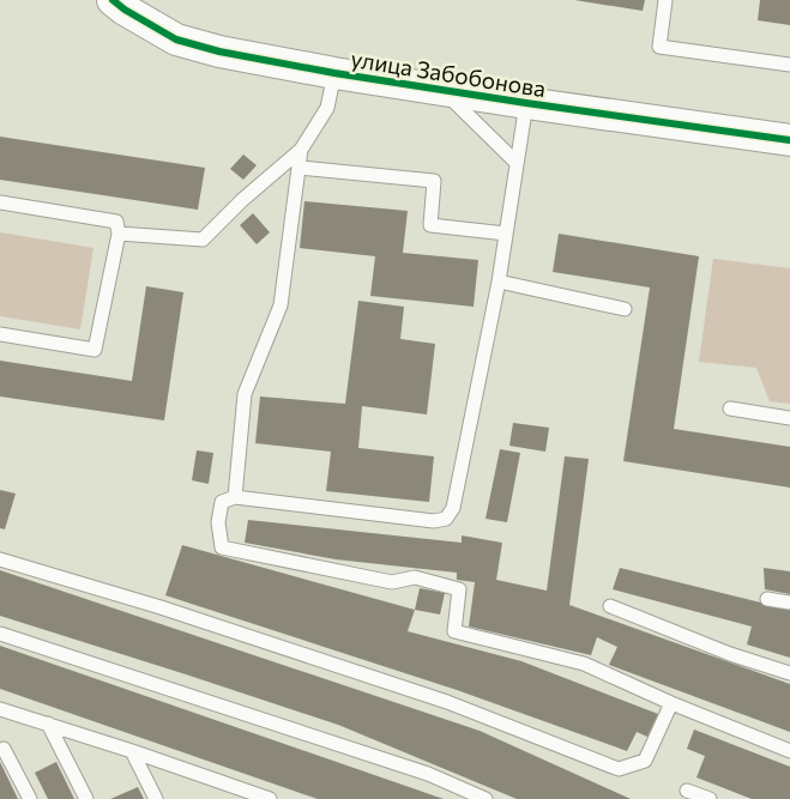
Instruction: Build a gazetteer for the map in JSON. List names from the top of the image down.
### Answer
{
  "streets": {
    "street": ["улица Забобонова"]
  }
}
